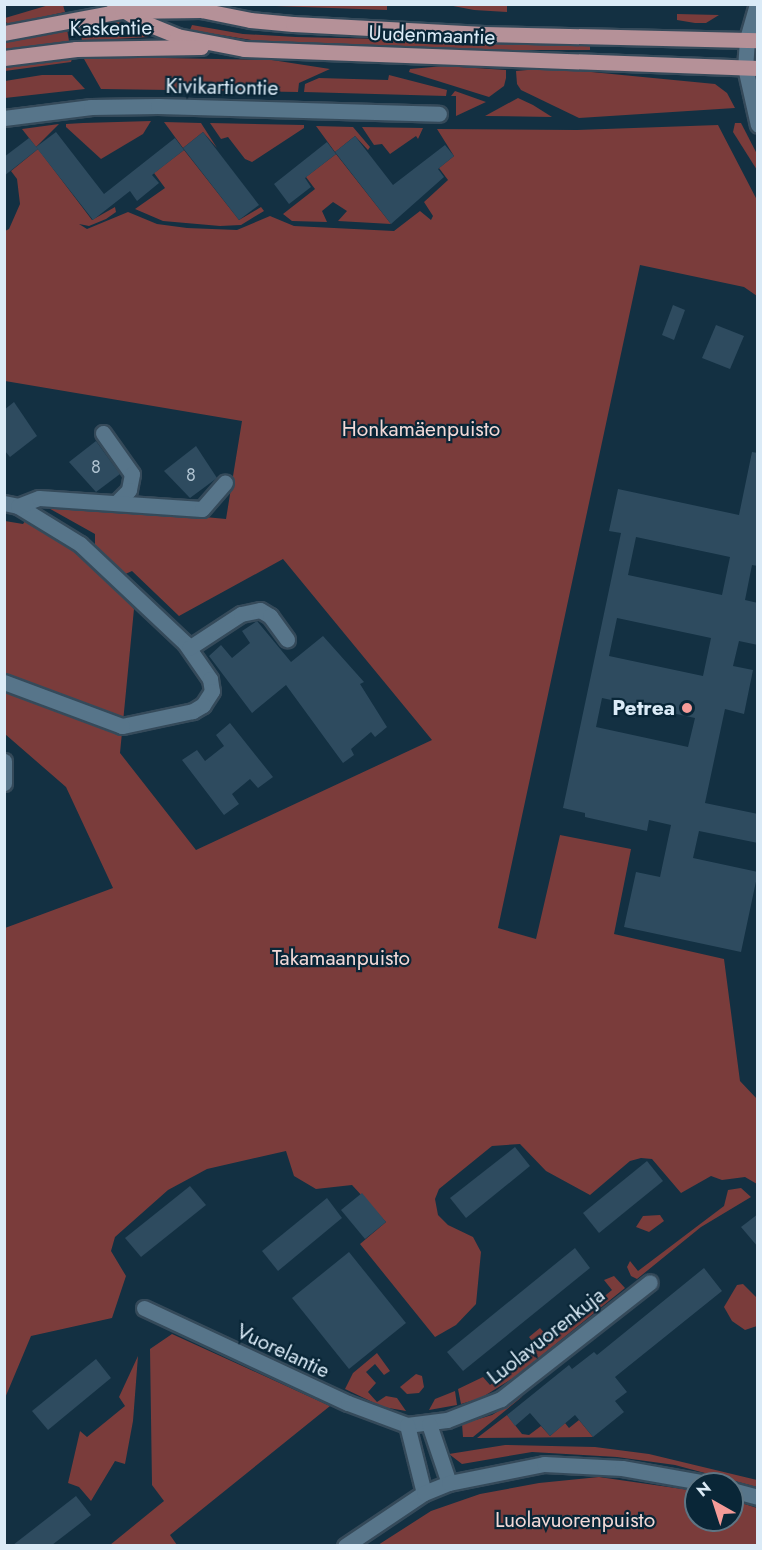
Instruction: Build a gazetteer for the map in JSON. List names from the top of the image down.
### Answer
{
  "streets": {
    "main road": ["Kaskentie", "Uudenmaantie"],
    "street": ["Kivikartiontie", "Luolavuorenkuja", "Vuorelantie"]
  },
  "crossings": [
    ["Kaskentie", "Uudenmaantie"],
    ["Luolavuorenkuja", "Vuorelantie"]
  ],
  "parks": ["Honkamäenpuisto", "Takamaanpuisto", "Luolavuorenpuisto"],
  "places": ["Petrea"],
  "house_numbers": ["8", "8"],
  "north": "top left"
}
